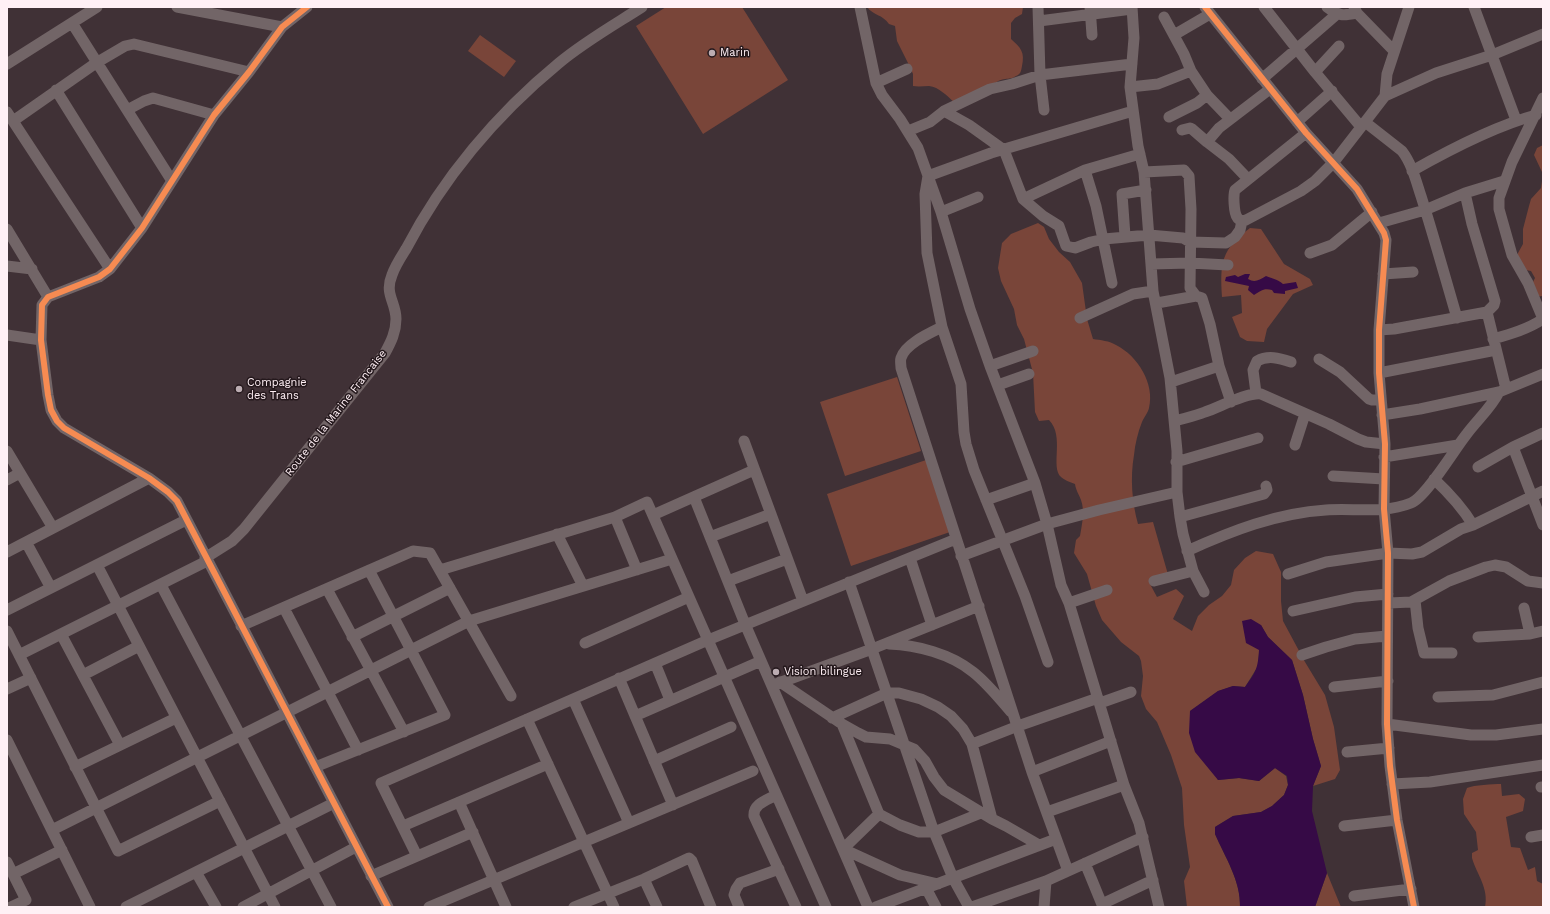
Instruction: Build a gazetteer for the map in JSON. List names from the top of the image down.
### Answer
{
  "streets": {
    "street": ["Route de la Marine Francaise"]
  },
  "places": ["Marin", "Compagnie des Trans", "Vision bilingue"]
}
